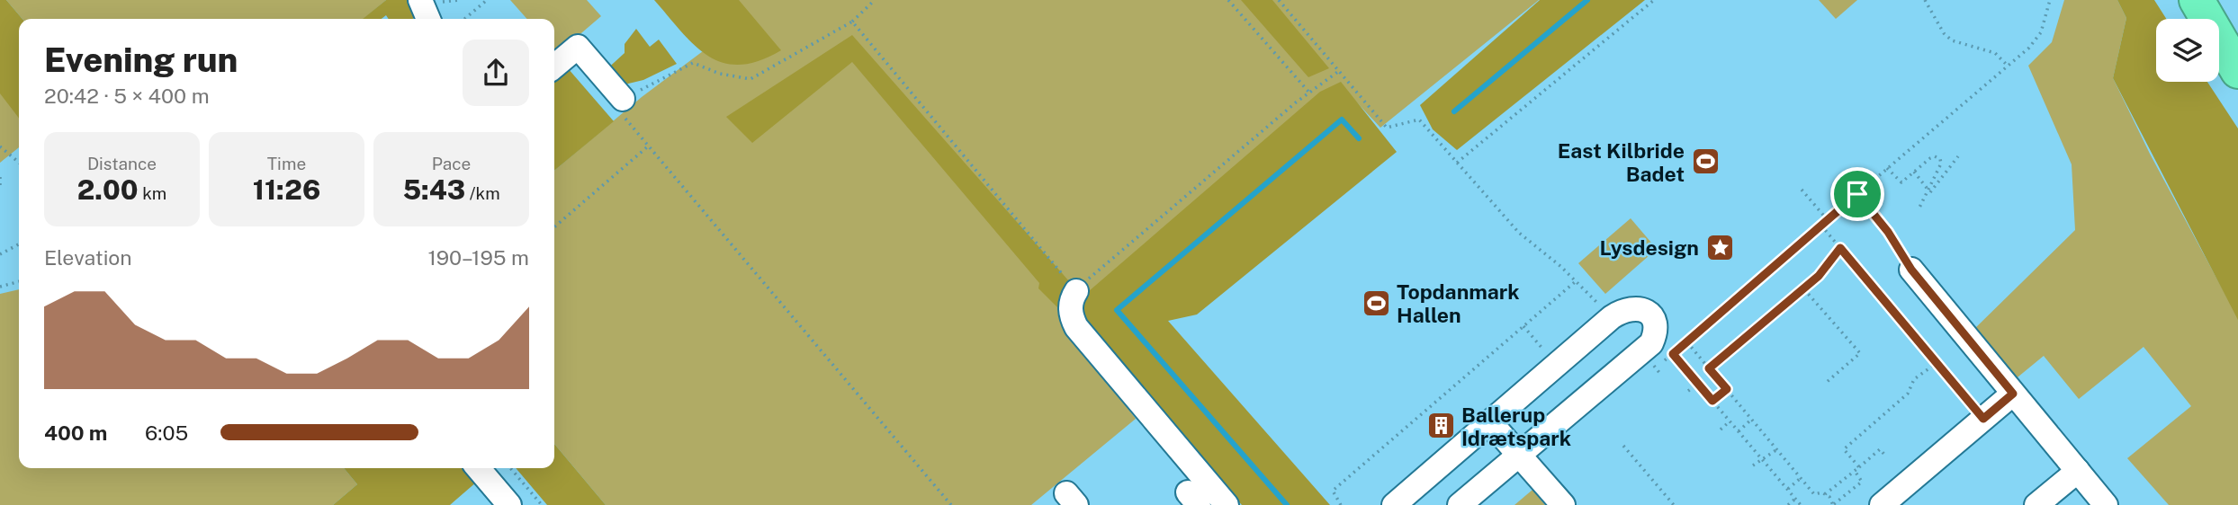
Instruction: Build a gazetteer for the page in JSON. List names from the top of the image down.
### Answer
{
  "places": {
    "sports": ["East Kilbride Badet", "Topdanmark Hallen"],
    "place": ["Lysdesign"],
    "building": ["Ballerup Idrætspark"]
  },
  "page": {
    "heading": ["Evening run", "20:42 · 5 × 400 m"],
    "stats": [
      ["Distance", "2.00 km"],
      ["Time", "11:26"],
      ["Pace", "5:43 /km"]
    ],
    "chart": ["Elevation", "190–195 m"],
    "list": [
      {
        "name": "400 m",
        "note": "6:05"
      }
    ]
  }
}
